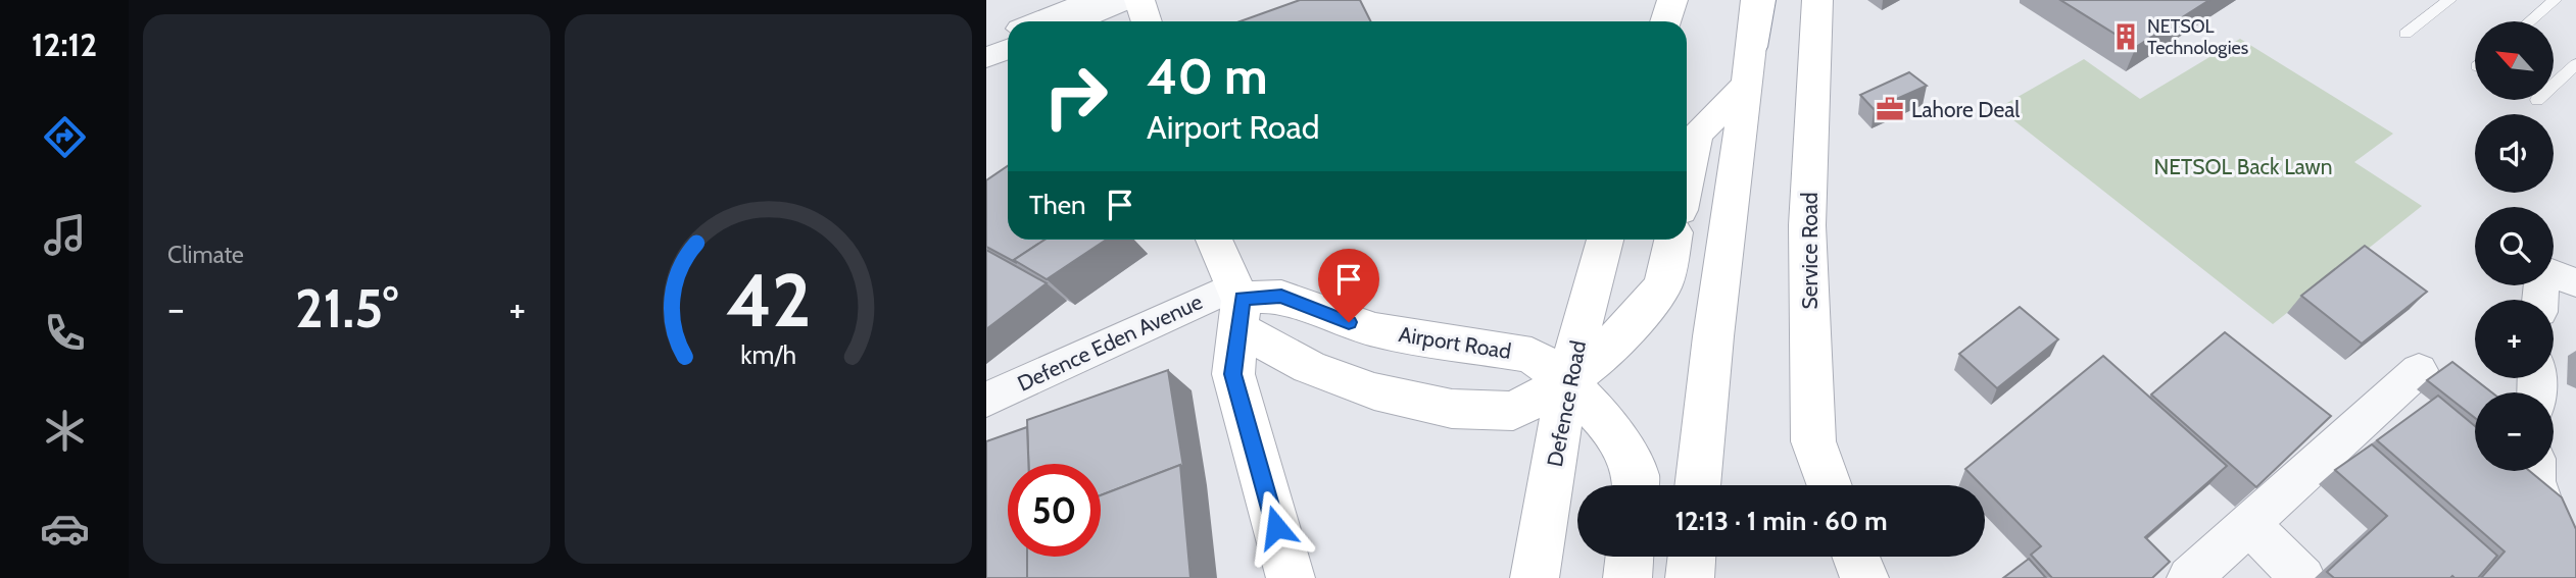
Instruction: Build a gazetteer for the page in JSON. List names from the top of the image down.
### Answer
{
  "streets": {
    "main road": ["Service Road", "Airport Road", "Defence Road"],
    "street": ["Defence Eden Avenue"]
  },
  "crossings": [
    ["Defence Eden Avenue", "Airport Road"],
    ["Airport Road", "Defence Road"]
  ],
  "parks": ["NETSOL Back Lawn"],
  "places": {
    "building": ["NETSOL Technologies"],
    "office": ["Lahore Deal"]
  },
  "north": "top left",
  "page": {
    "tabs": "12:12",
    "tile": "Climate",
    "map_buttons": ["+", "−"],
    "turn": ["40 m", "Airport Road"],
    "then": "Then",
    "heat": ["−", "21.5°", "+"],
    "limit": "50",
    "trip": "12:13 · 1 min · 60 m",
    "gauge": ["42", "km/h"]
  }
}
